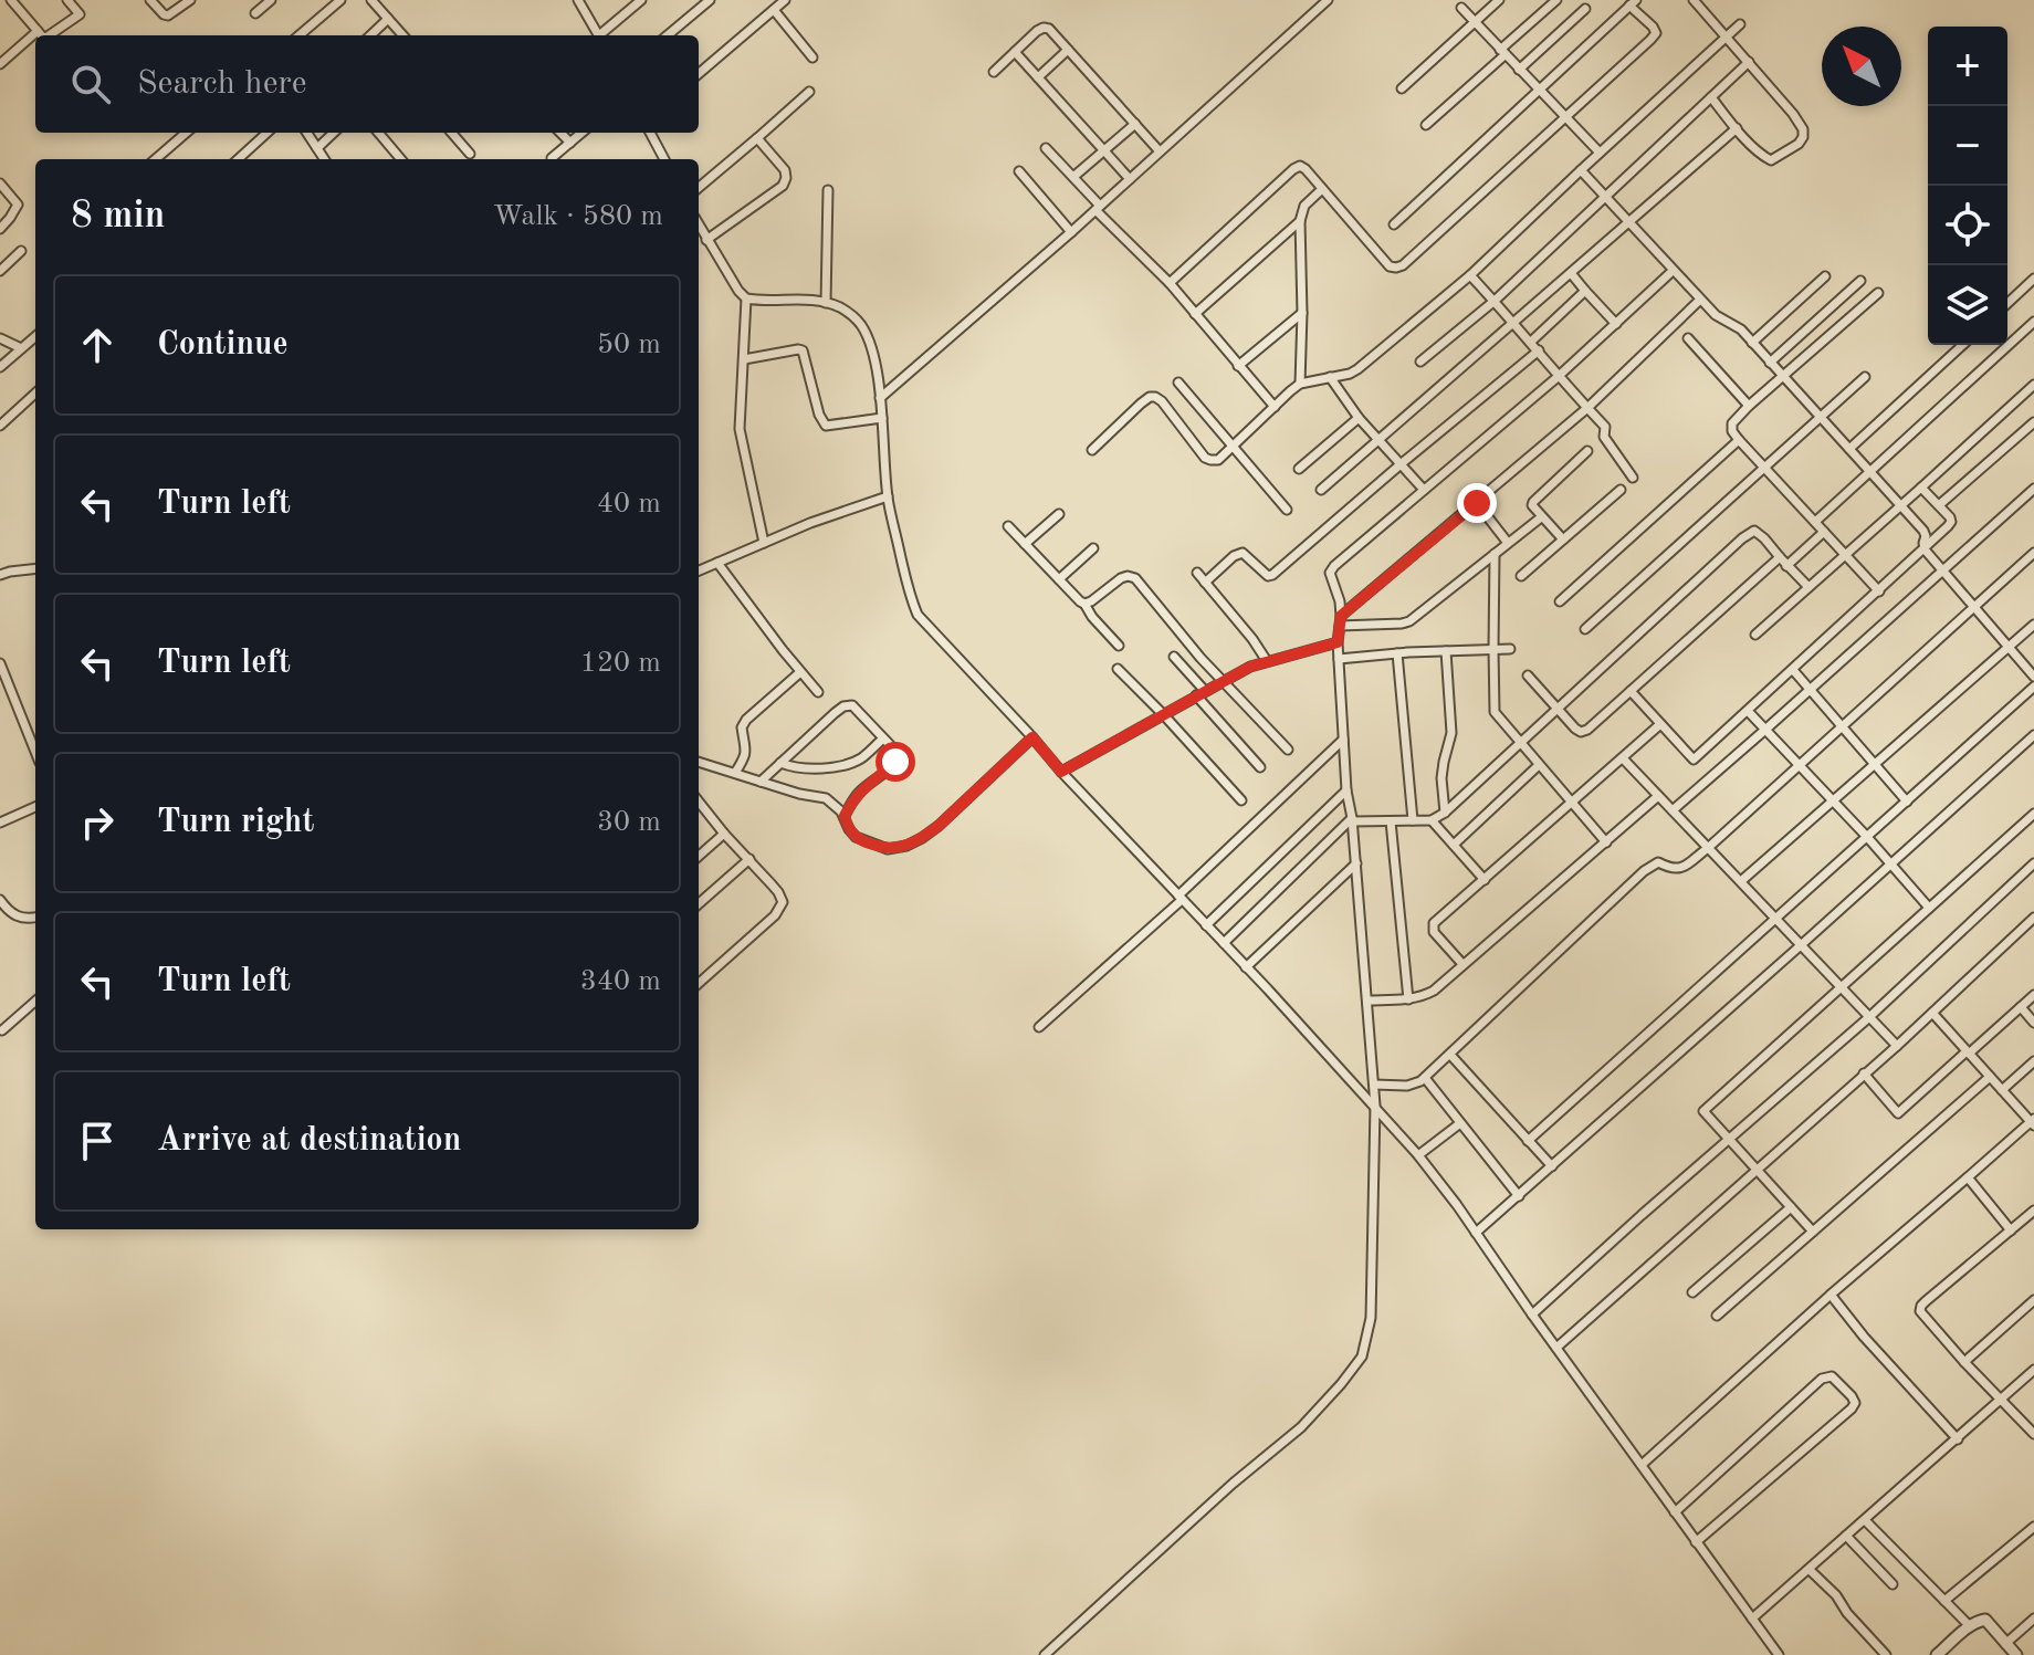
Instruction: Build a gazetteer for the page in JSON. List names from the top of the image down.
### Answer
{
  "north": "top left",
  "page": {
    "map_buttons": ["+", "−"],
    "search": "Search here",
    "heading": ["8 min", "Walk · 580 m"],
    "list": [
      ["Continue", "50 m"],
      ["Turn left", "40 m"],
      ["Turn left", "120 m"],
      ["Turn right", "30 m"],
      ["Turn left", "340 m"],
      "Arrive at destination"
    ]
  }
}
